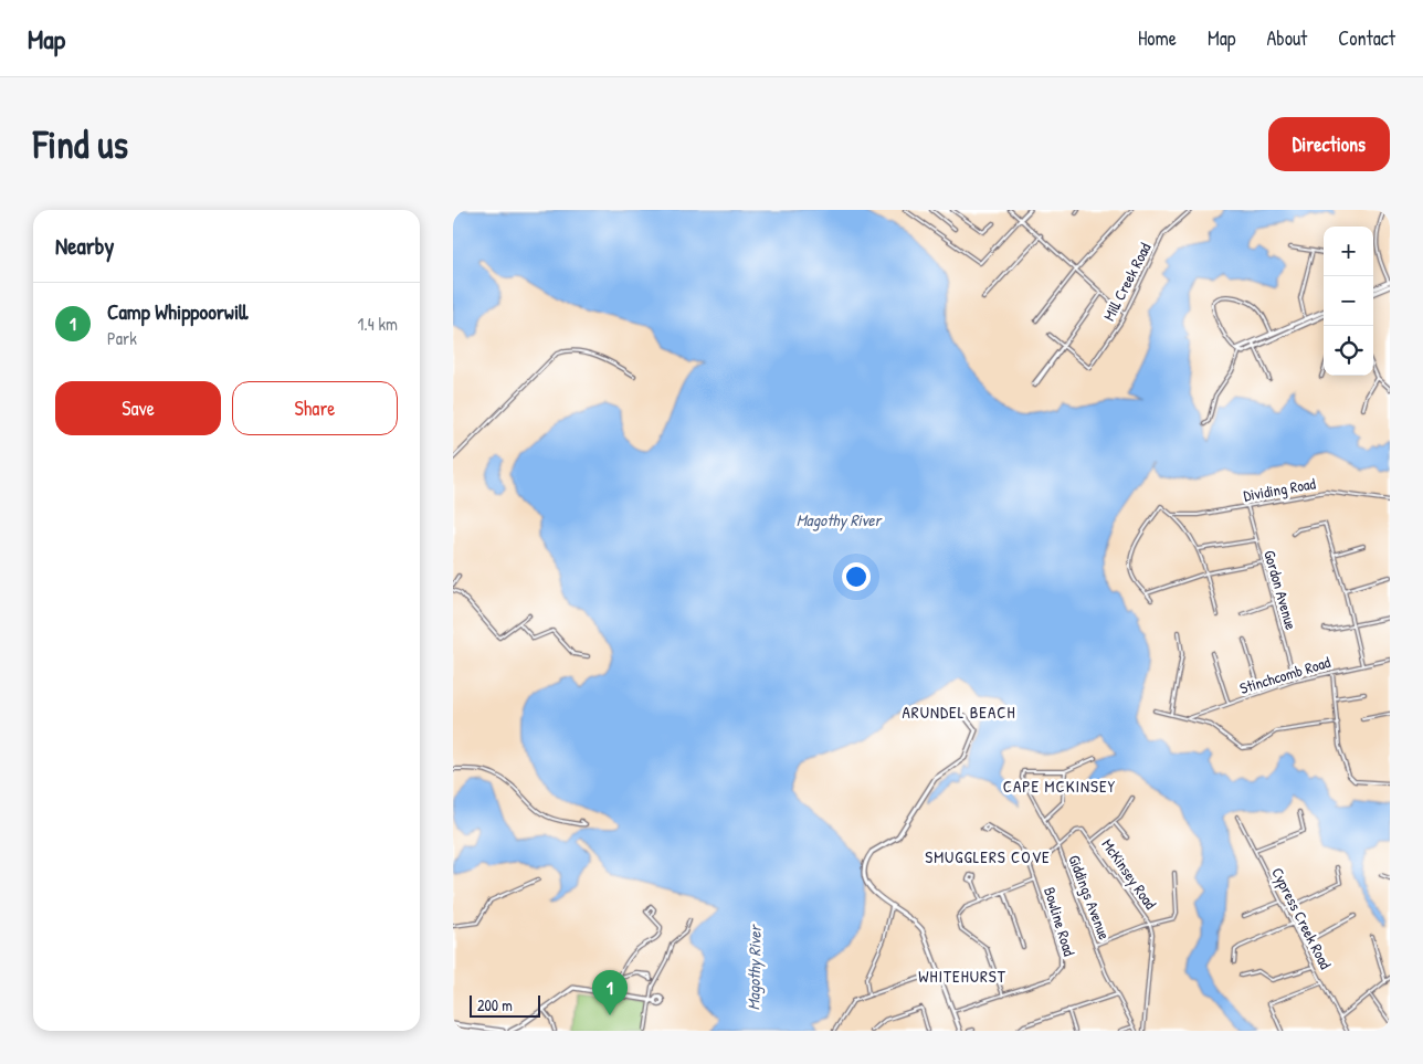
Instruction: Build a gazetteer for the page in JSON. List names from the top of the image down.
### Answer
{
  "streets": {
    "street": [
      "Mill Creek Road",
      "Dividing Road",
      "Gordon Avenue",
      "Stinchcomb Road",
      "McKinsey Road",
      "Giddings Avenue",
      "Cypress Creek Road",
      "Bowline Road"
    ]
  },
  "crossings": [
    ["Dividing Road", "Gordon Avenue"],
    ["Gordon Avenue", "Stinchcomb Road"],
    ["McKinsey Road", "Giddings Avenue"]
  ],
  "districts": [
    "ARUNDEL BEACH",
    "CAPE MCKINSEY",
    "SMUGGLERS COVE",
    "WHITEHURST"
  ],
  "water": ["Magothy River"],
  "scale_bar": "200 m",
  "page": {
    "header": "Map",
    "nav": [
      "Home",
      "Map",
      "About",
      "Contact"
    ],
    "buttons": [
      "Directions",
      ["Save", "Share"]
    ],
    "title": "Find us",
    "heading": "Nearby",
    "map_buttons": ["+", "−"],
    "list": [
      {
        "mark": "1",
        "name": "Camp Whippoorwill",
        "note": "Park",
        "value": "1.4 km"
      }
    ],
    "pins": "1",
    "scale": "200 m"
  }
}
